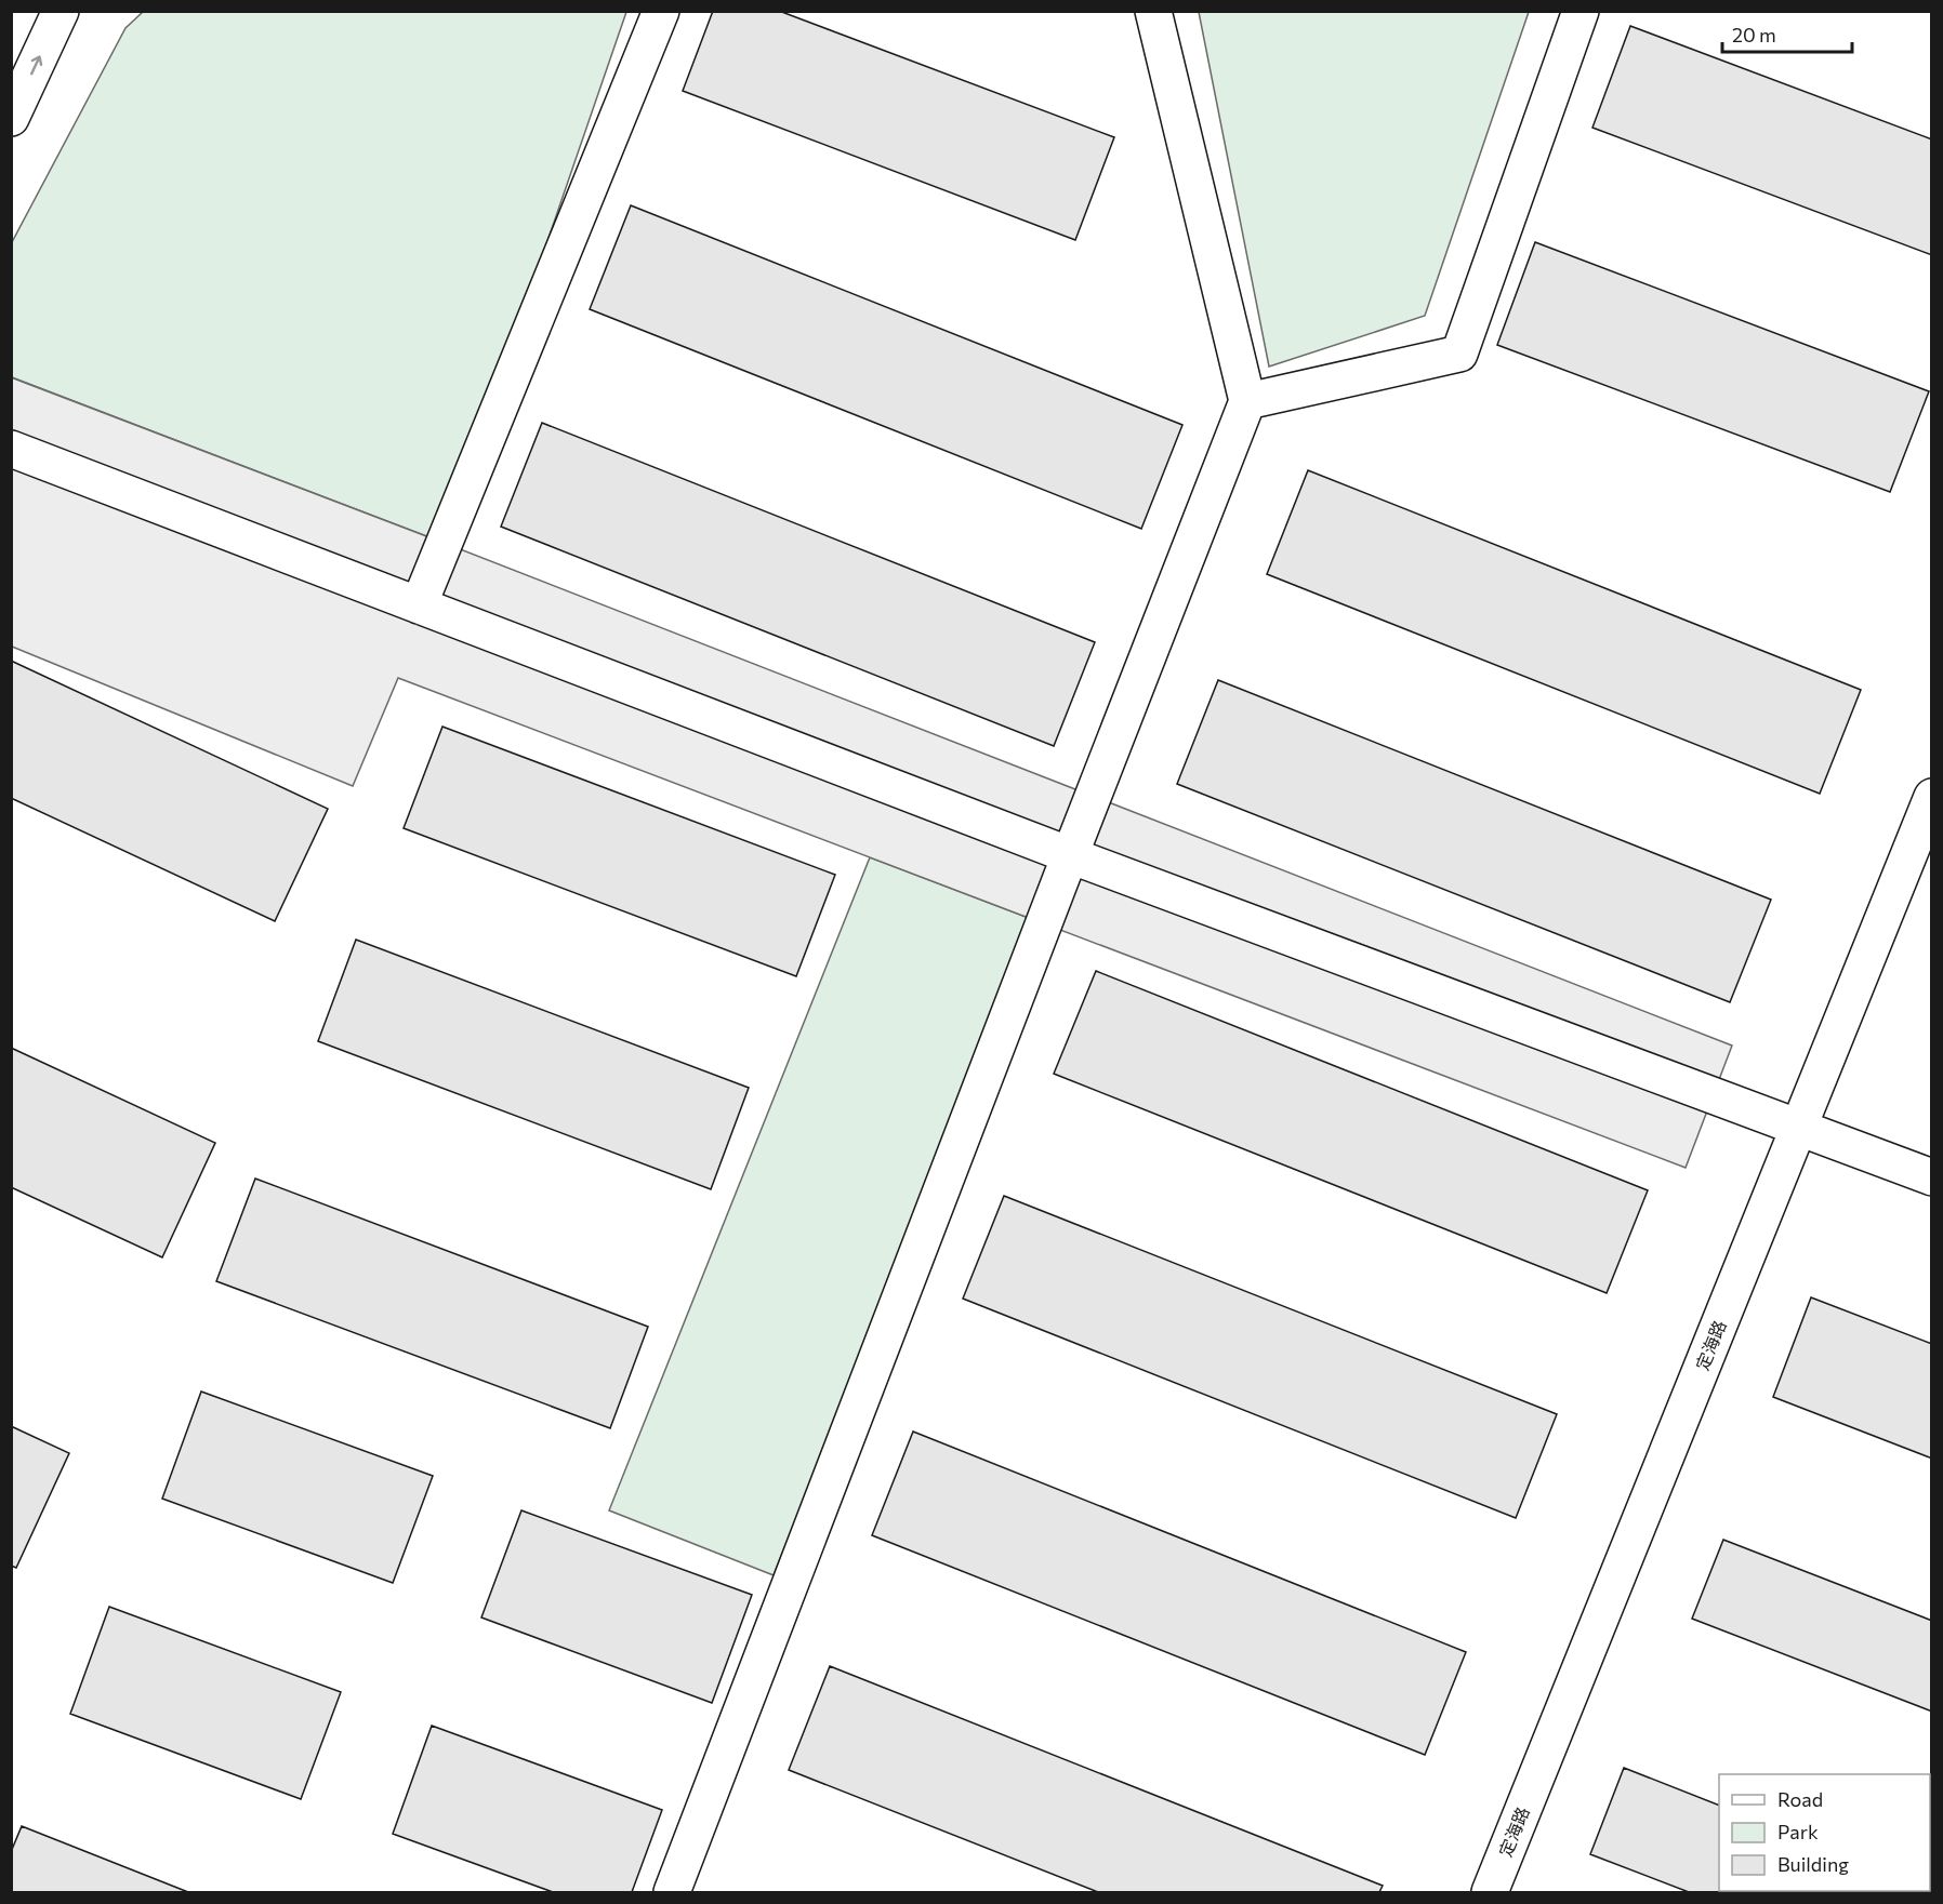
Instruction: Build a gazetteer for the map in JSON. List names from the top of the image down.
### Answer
{
  "streets": {
    "street": ["定海路"]
  },
  "legend": ["Road", "Park", "Building"],
  "scale_bar": "20 m"
}
